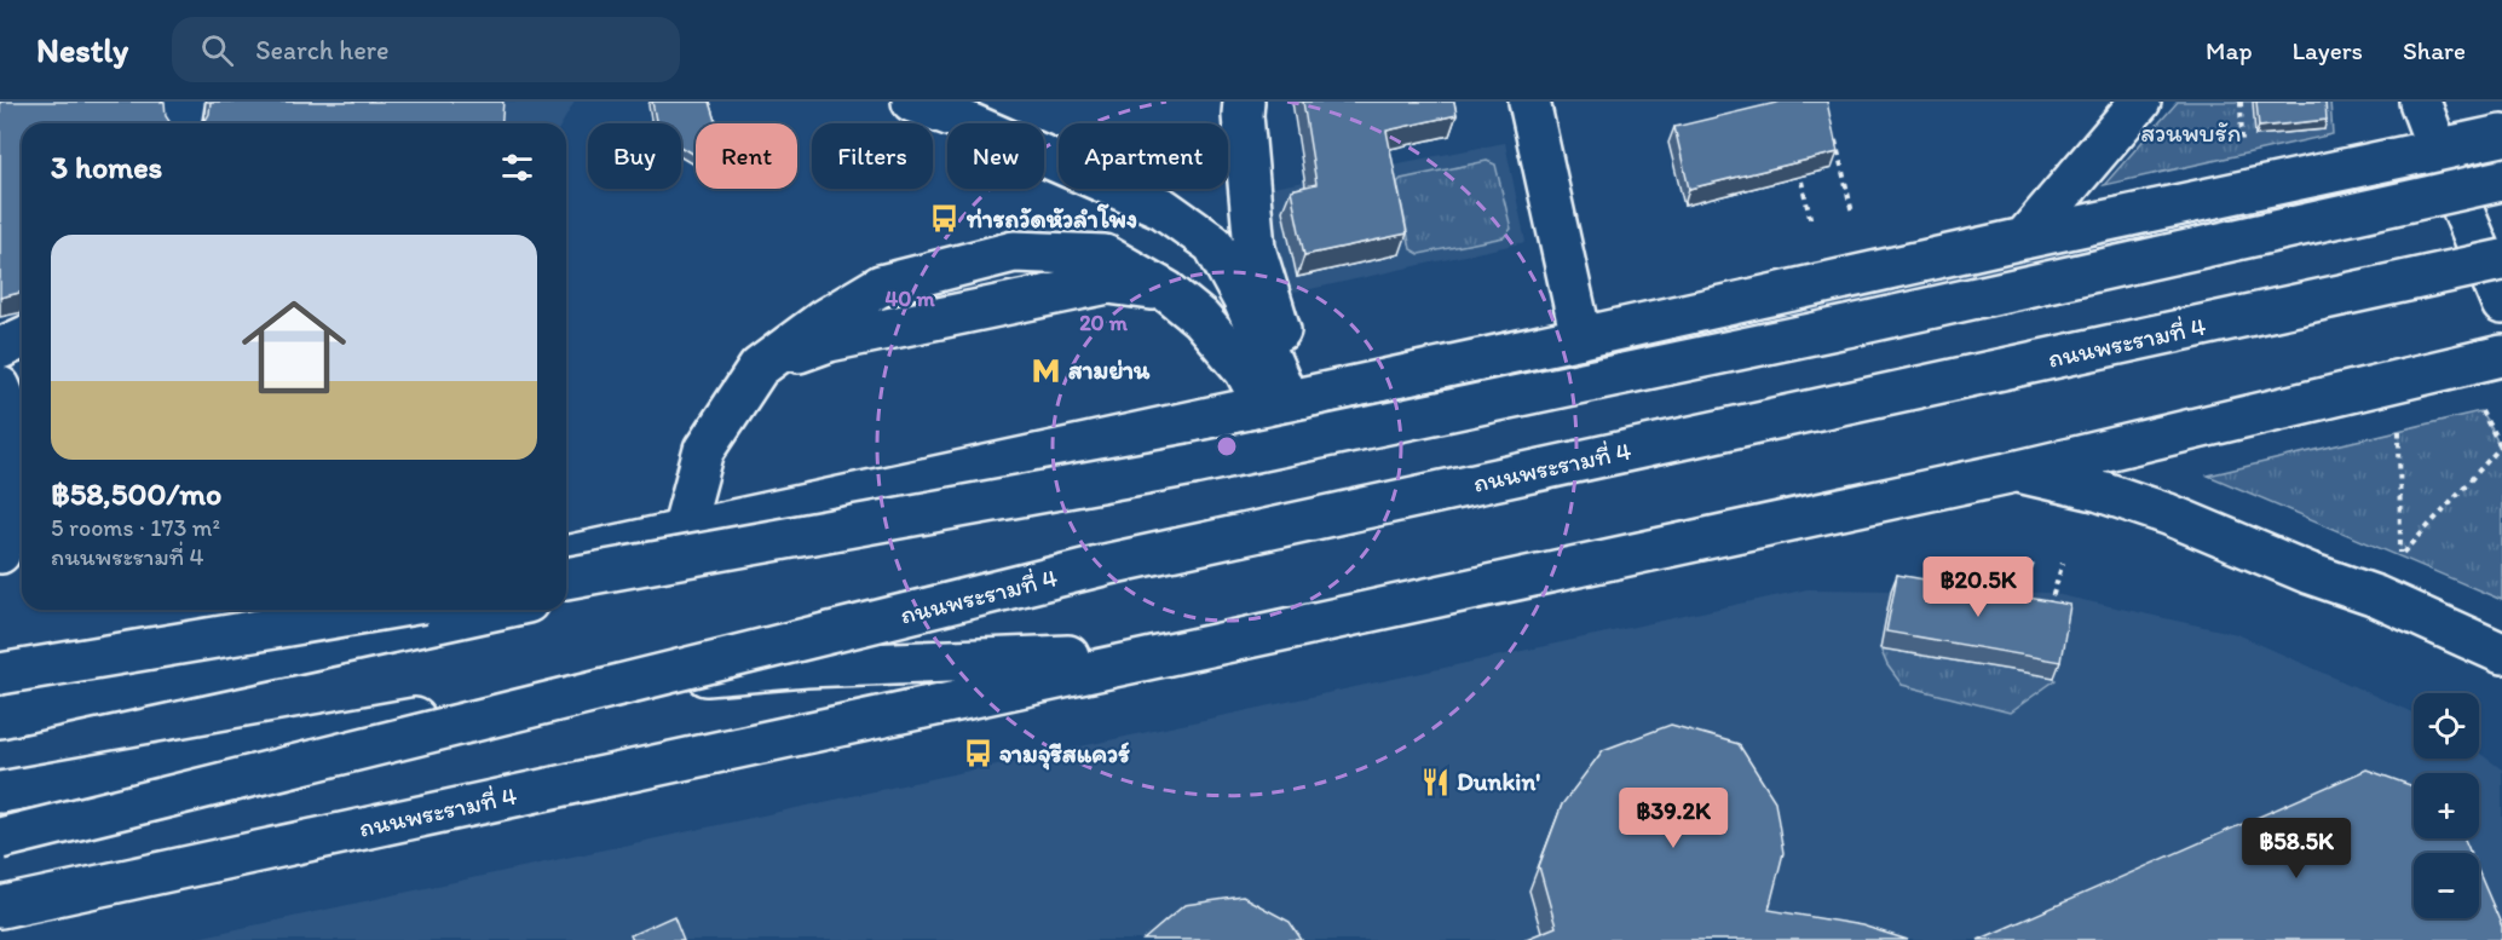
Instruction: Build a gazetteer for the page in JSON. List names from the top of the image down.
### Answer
{
  "streets": {
    "main road": ["ถนนพระรามที่ 4"]
  },
  "parks": ["สวนพบรัก"],
  "places": {
    "bus stop": ["ท่ารถวัดหัวลำโพง", "จามจุรีสแควร์"],
    "metro station": ["สามย่าน"],
    "restaurant": ["Dunkin'"]
  },
  "page": {
    "header": "Nestly",
    "search": "Search here",
    "nav": ["Map", "Layers", "Share"],
    "chip": [
      "Buy",
      "Rent",
      "Filters",
      "New",
      "Apartment"
    ],
    "heading": "3 homes",
    "list": [
      {
        "name": "฿58,500/mo",
        "note": "5 rooms · 173 m² · ถนนพระรามที่ 4"
      }
    ],
    "price": ["฿20.5K", "฿39.2K", "฿58.5K"],
    "map_buttons": ["+", "−"]
  },
  "rings": ["40 m", "20 m"]
}
